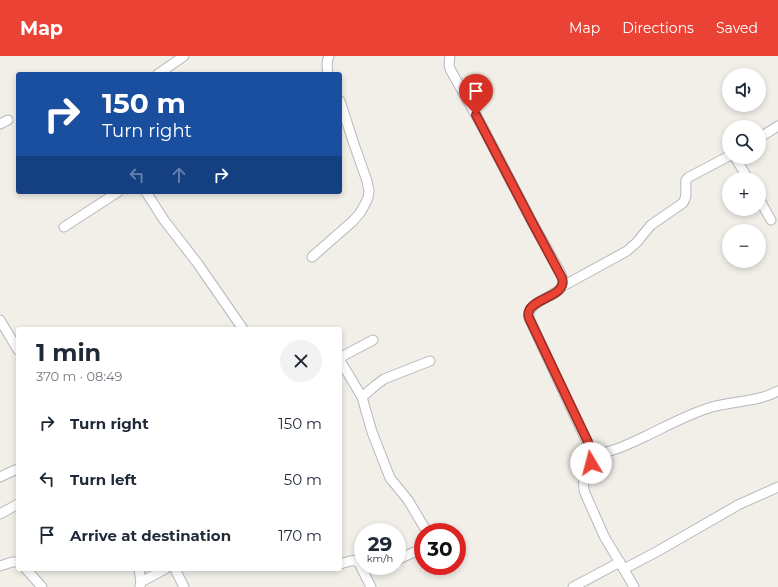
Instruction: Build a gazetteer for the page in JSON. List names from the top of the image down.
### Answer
{
  "page": {
    "header": "Map",
    "nav": ["Map", "Directions", "Saved"],
    "map_buttons": ["+", "−"],
    "turn": ["150 m", "Turn right"],
    "heading": ["1 min", "370 m · 08:49"],
    "list": [
      {
        "name": "Turn right",
        "value": "150 m"
      },
      {
        "name": "Turn left",
        "value": "50 m"
      },
      {
        "name": "Arrive at destination",
        "value": "170 m"
      }
    ],
    "speed": "29 km/h",
    "limit": "30"
  }
}
